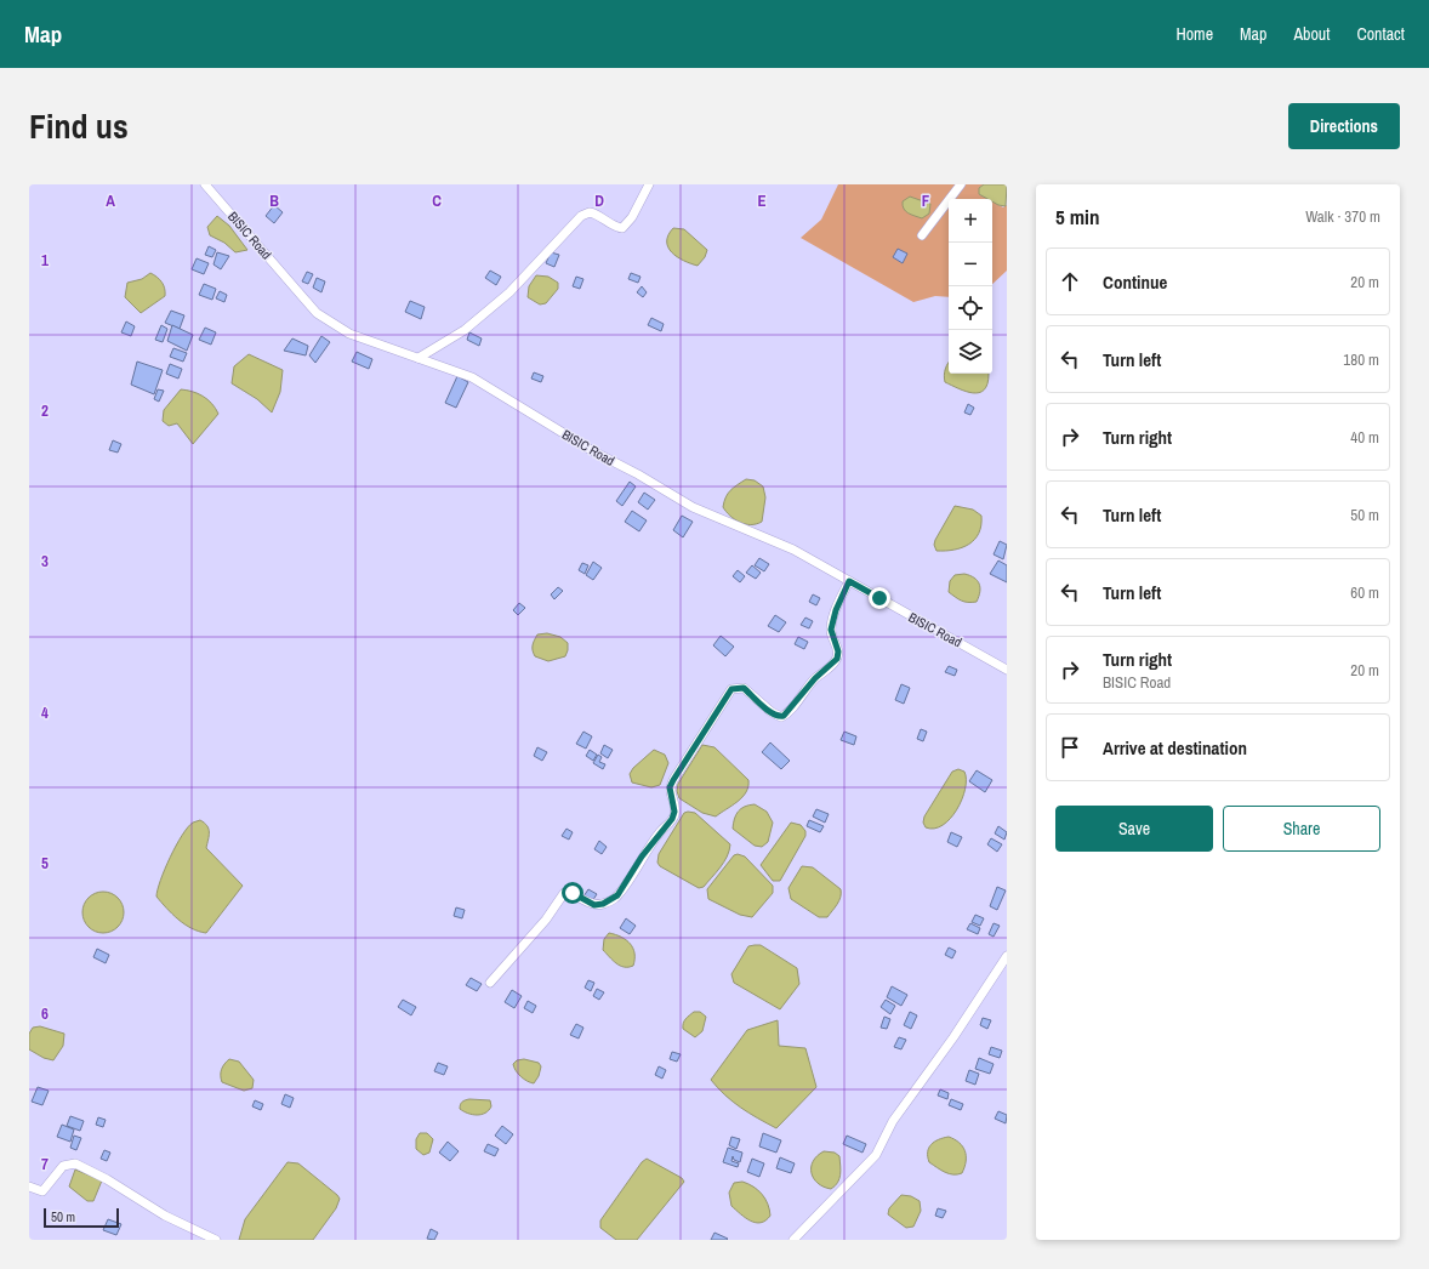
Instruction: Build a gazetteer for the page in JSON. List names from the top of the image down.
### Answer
{
  "streets": {
    "street": ["BISIC Road"]
  },
  "scale_bar": "50 m",
  "page": {
    "header": "Map",
    "nav": [
      "Home",
      "Map",
      "About",
      "Contact"
    ],
    "title": "Find us",
    "buttons": [
      "Directions",
      ["Save", "Share"]
    ],
    "heading": ["5 min", "Walk · 370 m"],
    "map_buttons": ["+", "−"],
    "list": [
      ["Continue", "20 m"],
      ["Turn left", "180 m"],
      ["Turn right", "40 m"],
      ["Turn left", "50 m"],
      ["Turn left", "60 m"],
      ["Turn right", "BISIC Road", "20 m"],
      "Arrive at destination"
    ],
    "scale": "50 m"
  },
  "grid": {
    "columns": [
      "A",
      "B",
      "C",
      "D",
      "E",
      "F"
    ],
    "rows": [
      "1",
      "2",
      "3",
      "4",
      "5",
      "6",
      "7"
    ]
  }
}
